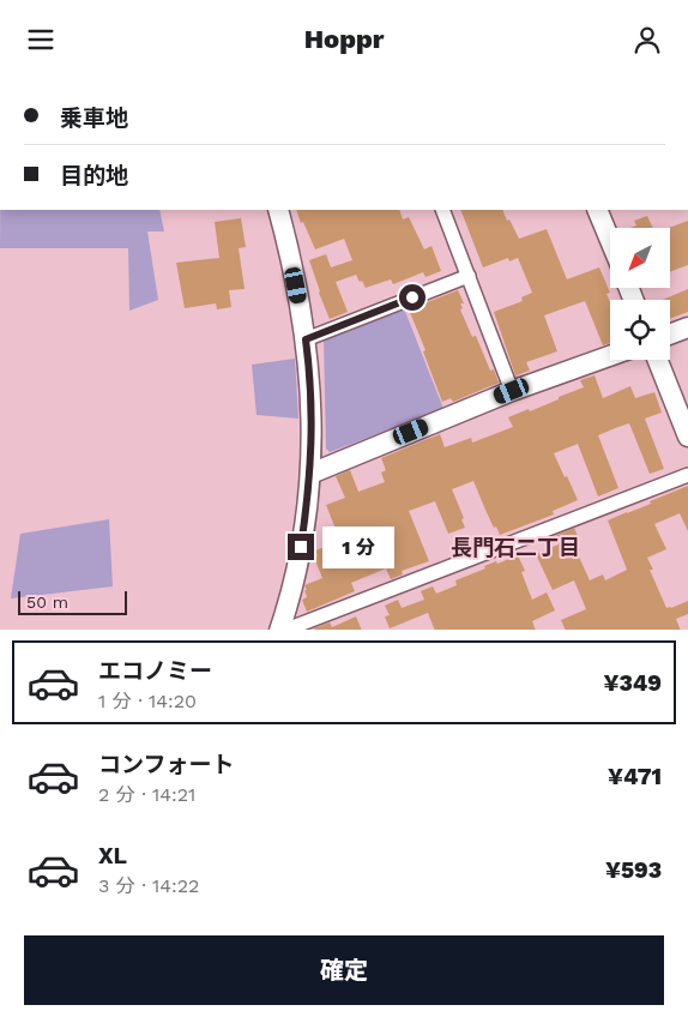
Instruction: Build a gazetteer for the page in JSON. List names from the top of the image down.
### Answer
{
  "districts": ["長門石二丁目"],
  "scale_bar": "50 m",
  "north": "bottom left",
  "page": {
    "header": "Hoppr",
    "banner": ["乗車地", "目的地"],
    "bubble": "1 分",
    "scale": "50 m",
    "list": [
      {
        "name": "エコノミー",
        "note": "1 分 · 14:20",
        "value": "¥349"
      },
      {
        "name": "コンフォート",
        "note": "2 分 · 14:21",
        "value": "¥471"
      },
      {
        "name": "XL",
        "note": "3 分 · 14:22",
        "value": "¥593"
      }
    ],
    "buttons": "確定"
  }
}
